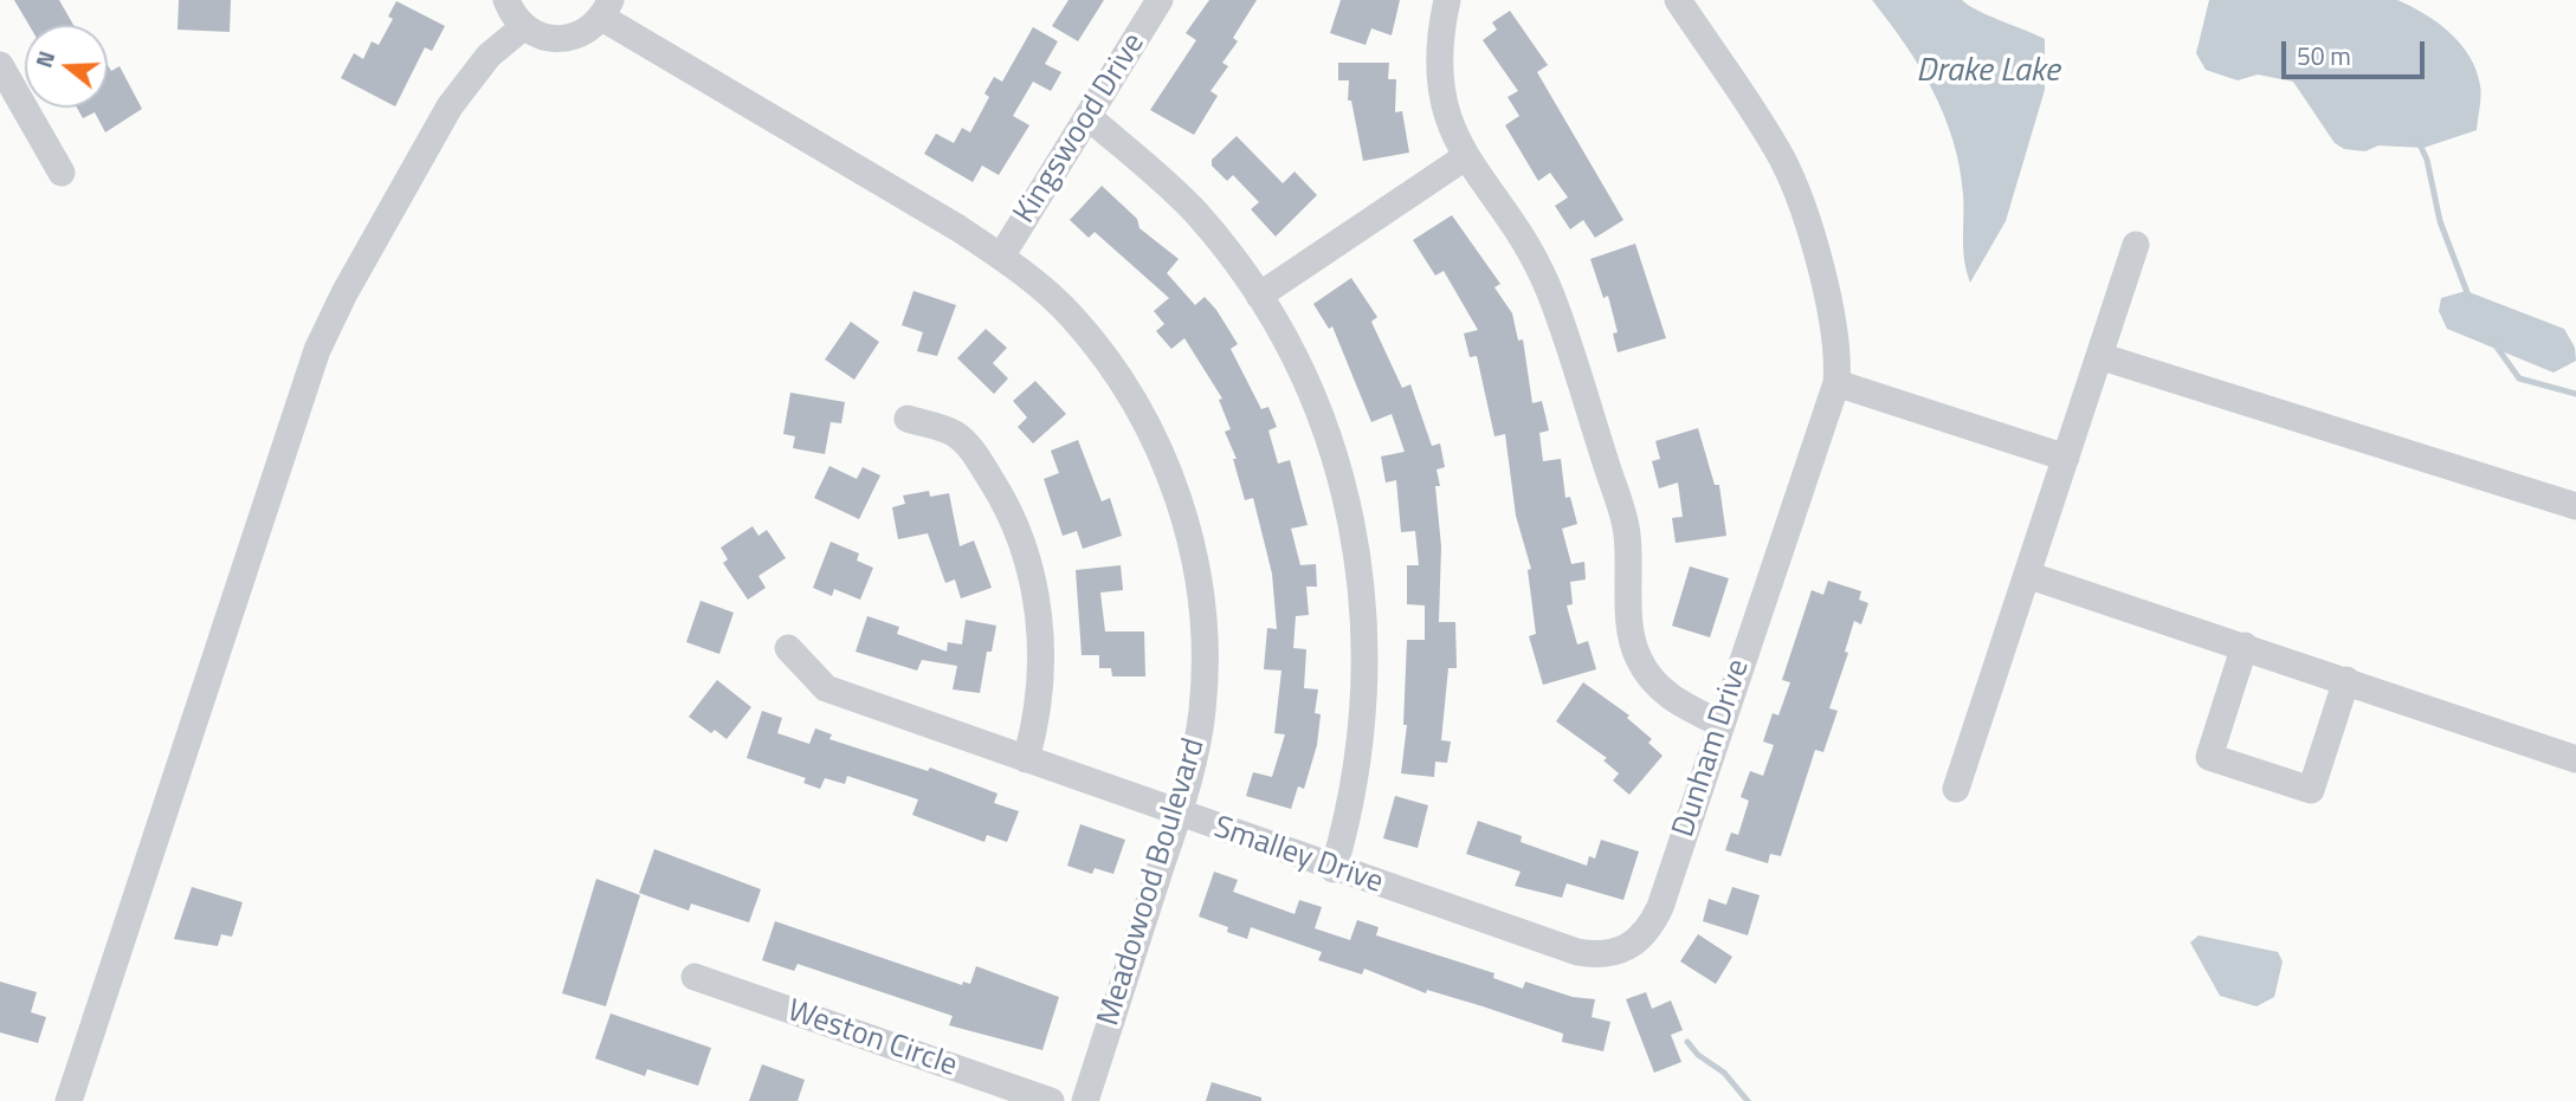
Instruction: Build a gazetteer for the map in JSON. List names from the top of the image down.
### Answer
{
  "streets": {
    "street": [
      "Kingswood Drive",
      "Dunham Drive",
      "Smalley Drive",
      "Meadowood Boulevard",
      "Weston Circle"
    ]
  },
  "crossings": [
    ["Kingswood Drive", "Meadowood Boulevard"],
    ["Dunham Drive", "Smalley Drive"],
    ["Smalley Drive", "Meadowood Boulevard"]
  ],
  "water": ["Drake Lake"],
  "scale_bar": "50 m",
  "north": "left"
}
